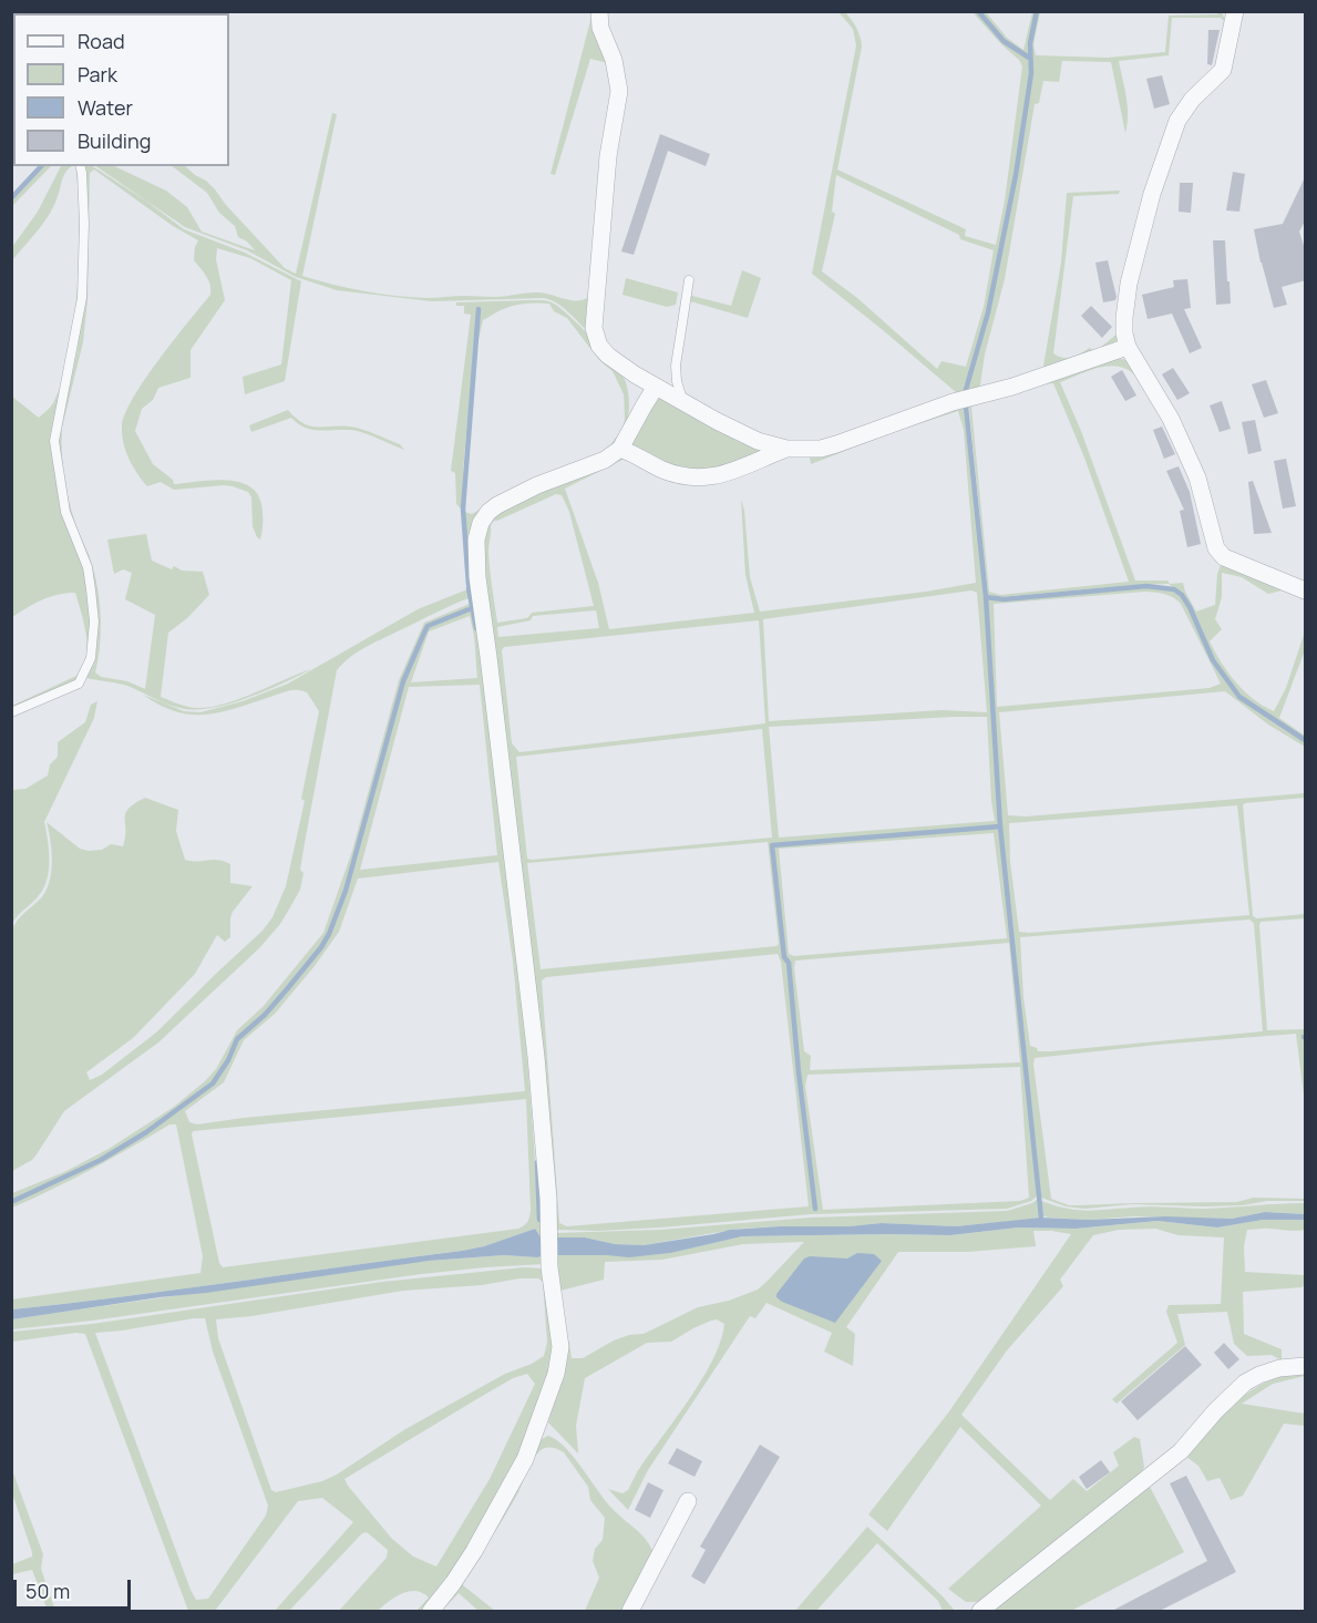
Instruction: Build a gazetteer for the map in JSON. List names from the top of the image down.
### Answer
{
  "legend": [
    "Road",
    "Park",
    "Water",
    "Building"
  ],
  "scale_bar": "50 m"
}
